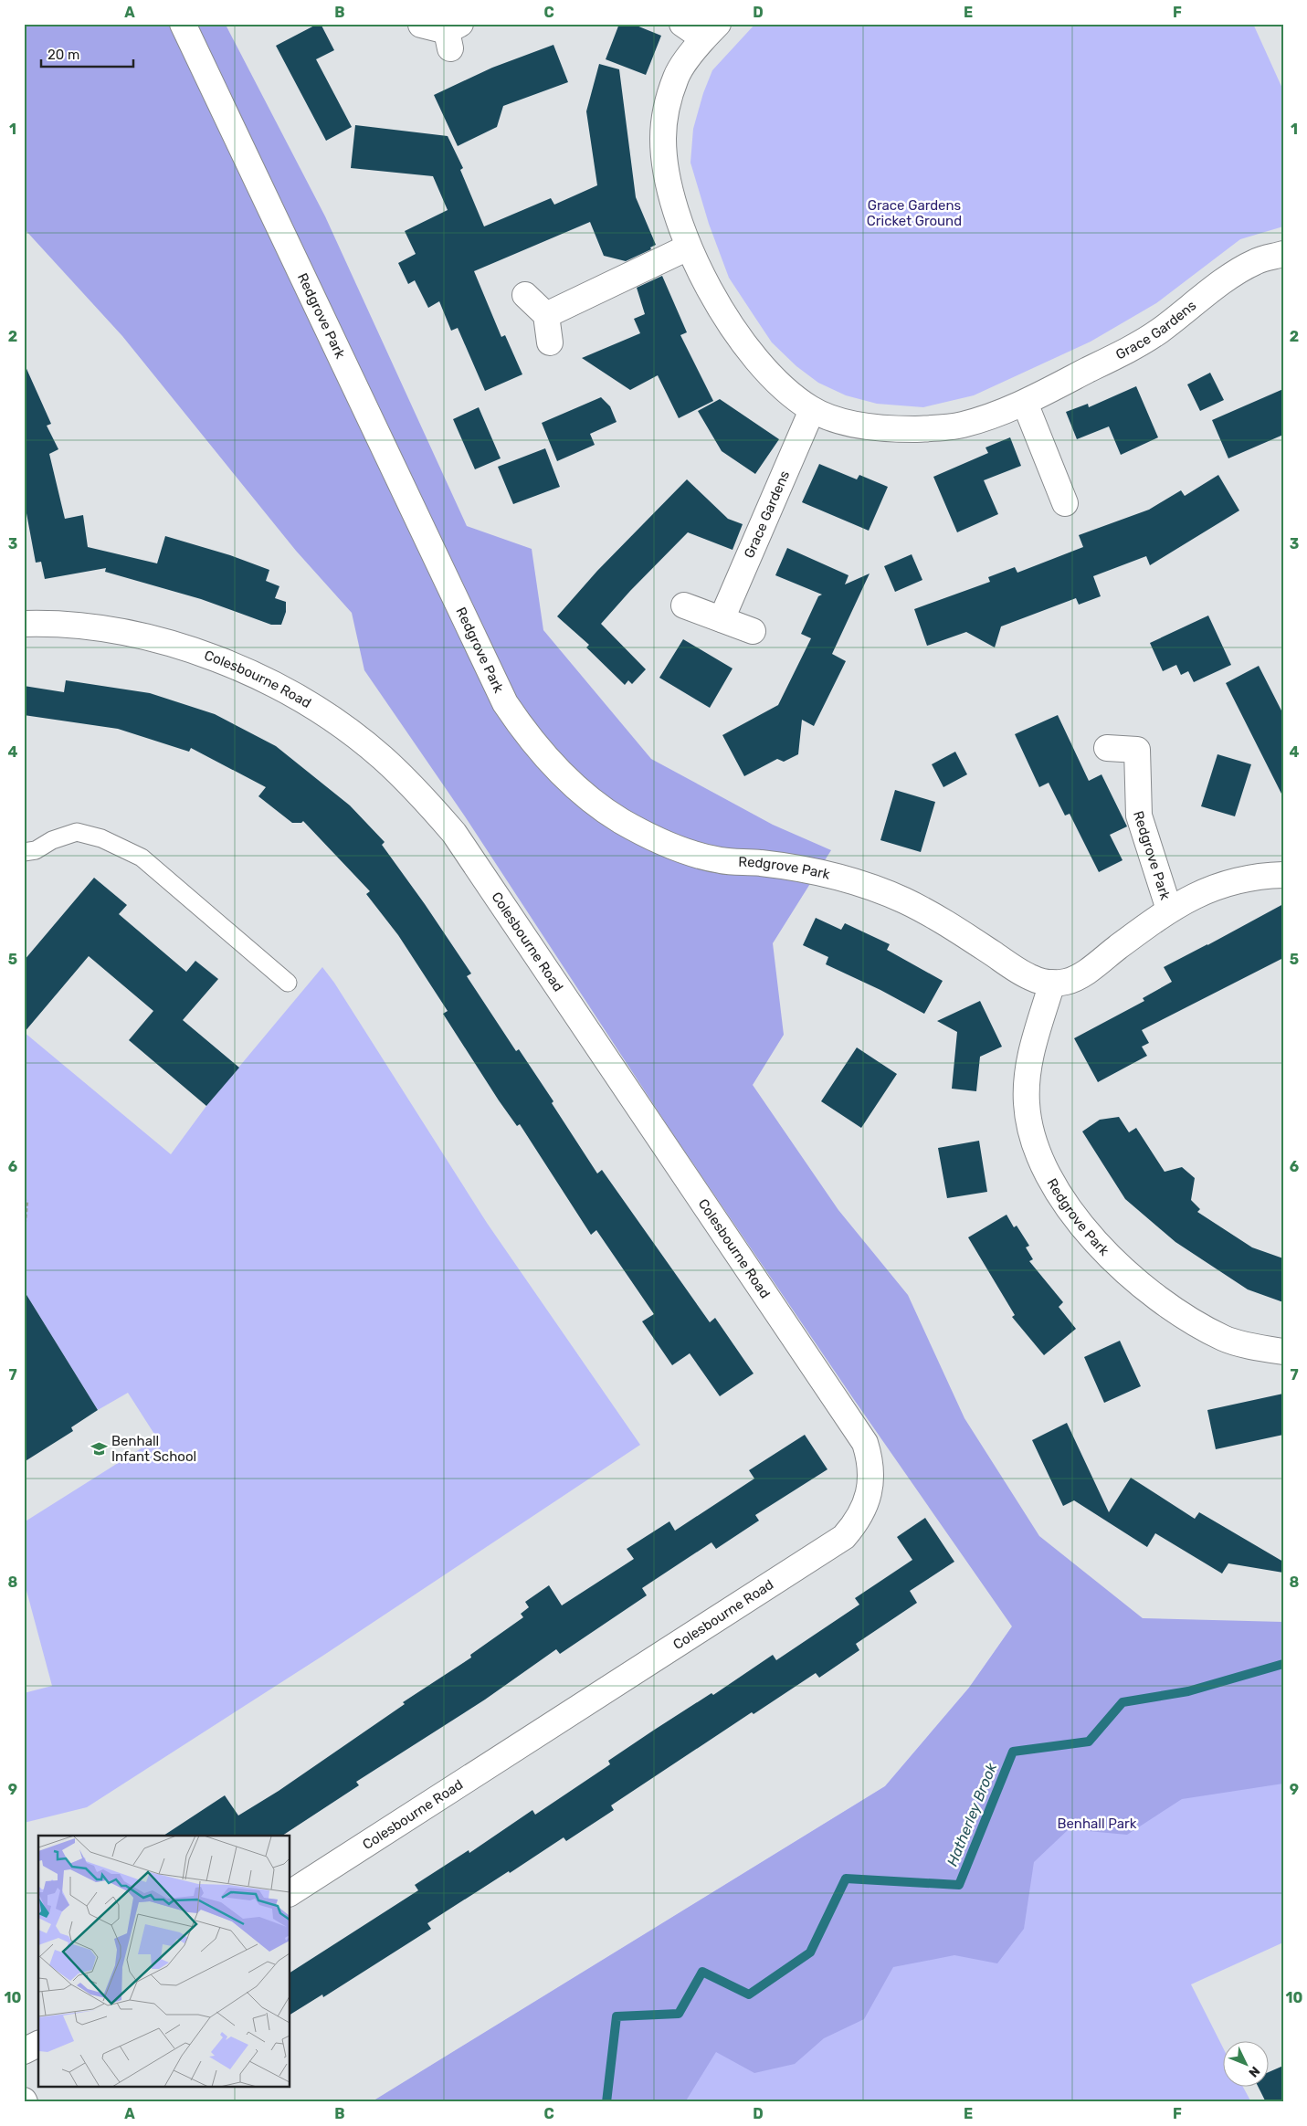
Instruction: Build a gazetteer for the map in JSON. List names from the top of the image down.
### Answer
{
  "streets": {
    "street": ["Redgrove Park", "Grace Gardens", "Colesbourne Road"]
  },
  "water": ["Hatherley Brook"],
  "parks": ["Grace Gardens Cricket Ground", "Benhall Park"],
  "places": {
    "school or university": ["Benhall Infant School"]
  },
  "scale_bar": "20 m",
  "north": "bottom right",
  "grid": {
    "columns": [
      "A",
      "B",
      "C",
      "D",
      "E",
      "F"
    ],
    "rows": [
      "1",
      "2",
      "3",
      "4",
      "5",
      "6",
      "7",
      "8",
      "9",
      "10"
    ]
  }
}
